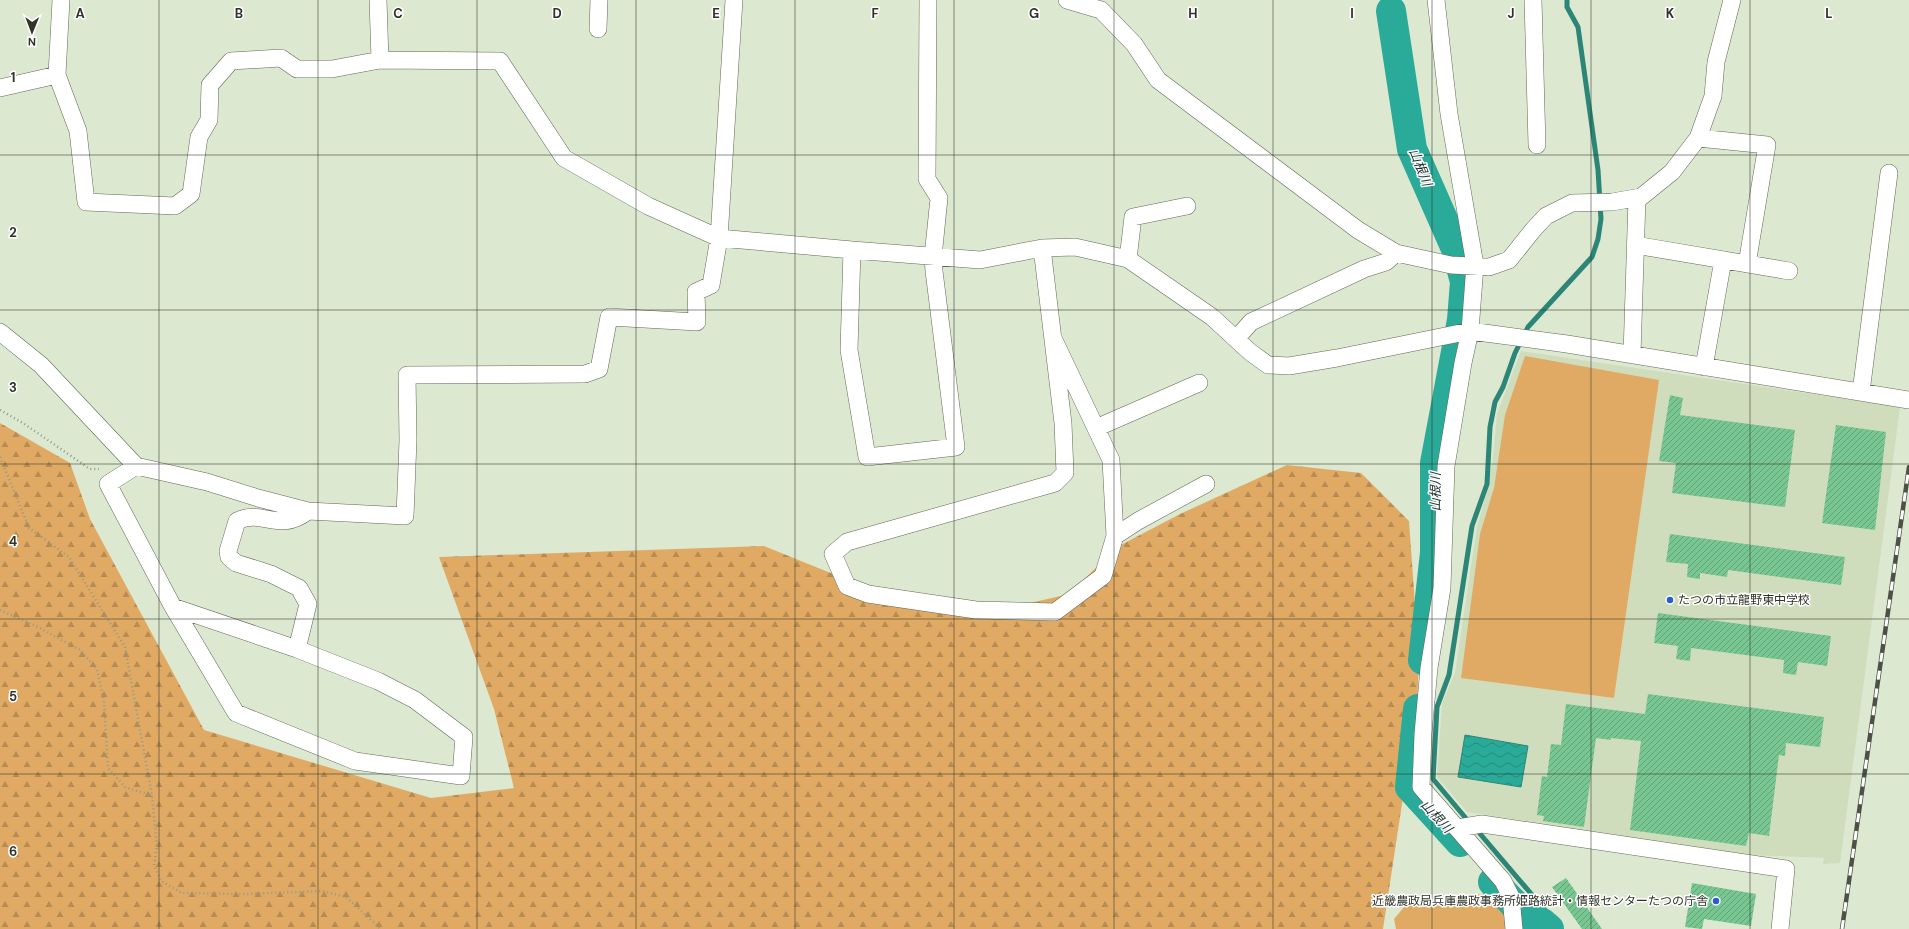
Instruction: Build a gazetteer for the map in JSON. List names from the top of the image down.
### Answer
{
  "water": ["山根川"],
  "places": ["たつの市立龍野東中学校", "近畿農政局兵庫農政事務所姫路統計・情報センターたつの庁舎"],
  "north": "bottom",
  "grid": {
    "columns": [
      "A",
      "B",
      "C",
      "D",
      "E",
      "F",
      "G",
      "H",
      "I",
      "J",
      "K",
      "L"
    ],
    "rows": [
      "1",
      "2",
      "3",
      "4",
      "5",
      "6"
    ]
  }
}
